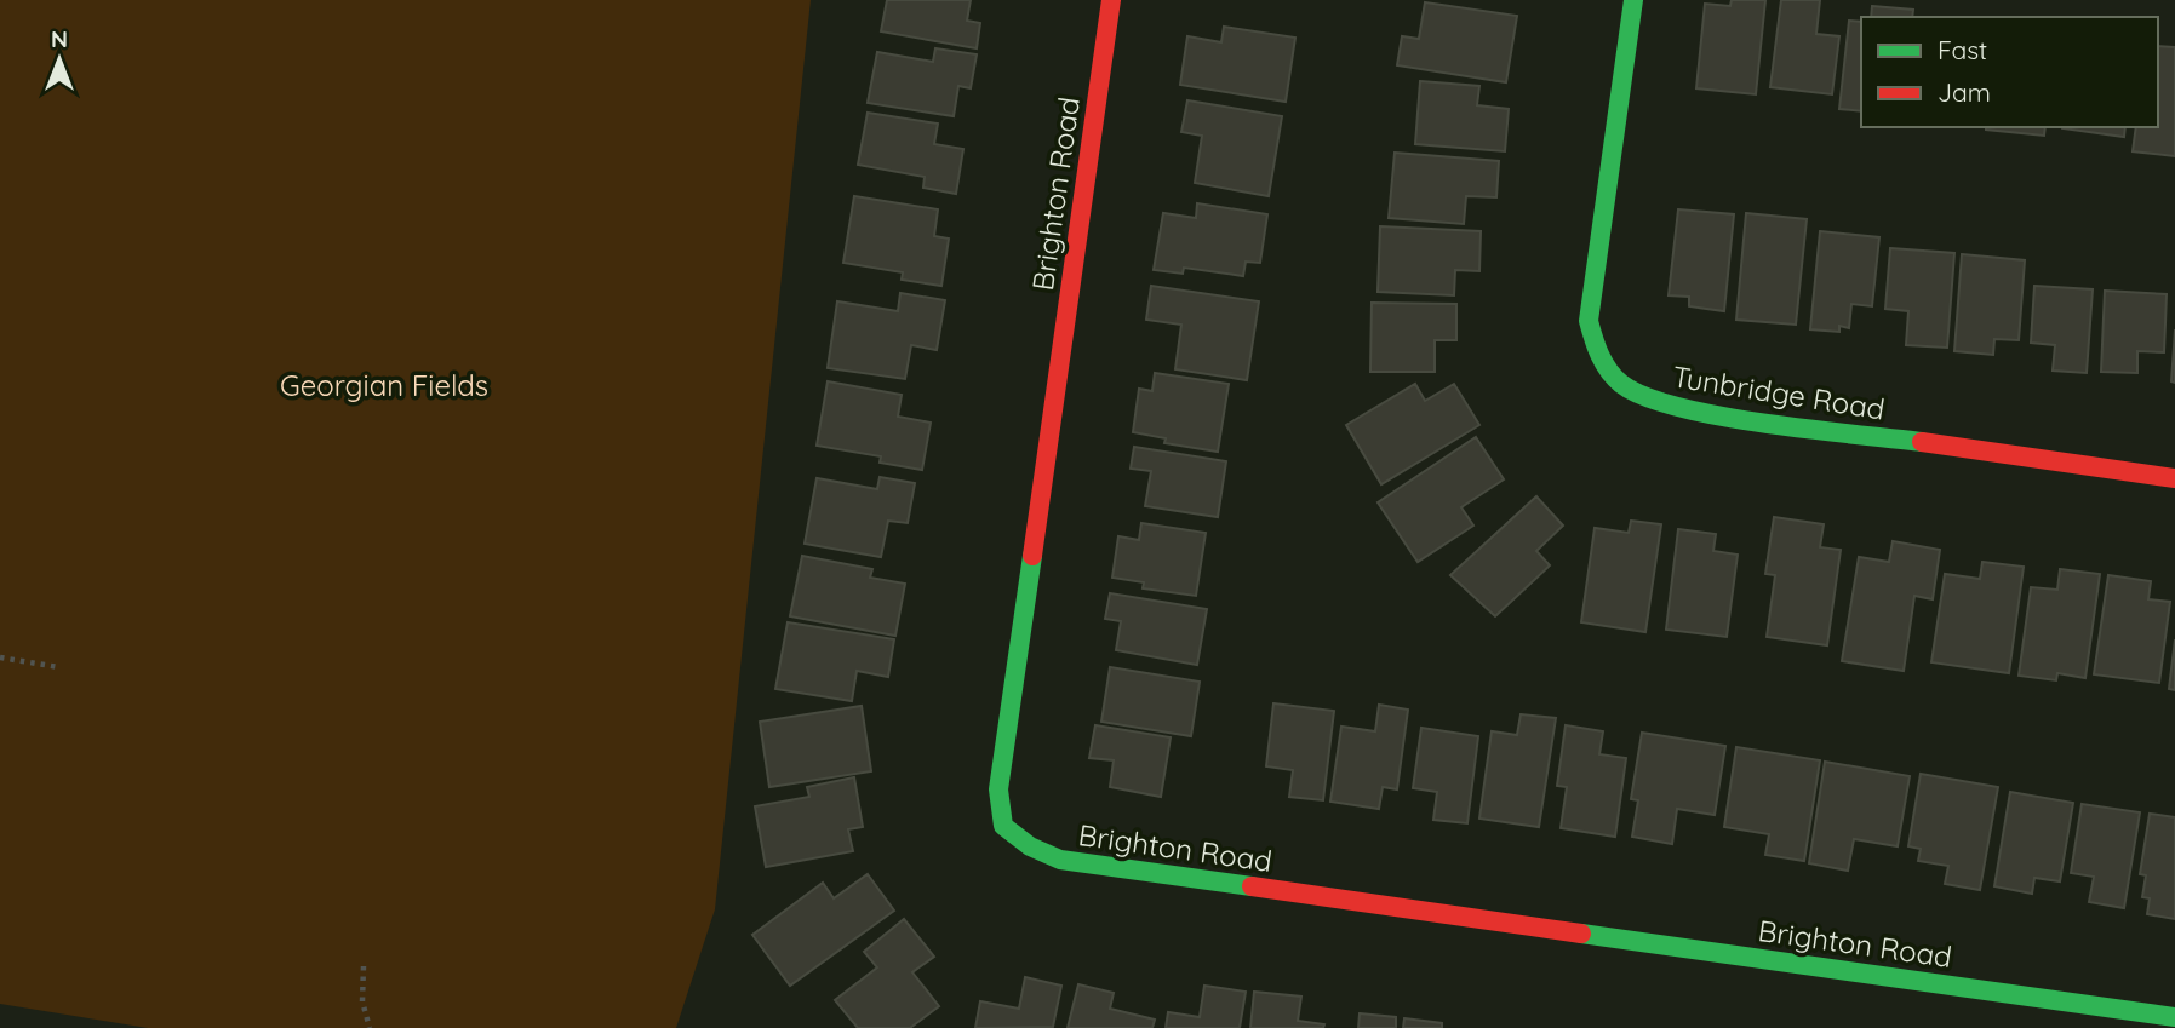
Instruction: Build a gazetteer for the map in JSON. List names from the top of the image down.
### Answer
{
  "streets": {
    "street": ["Brighton Road", "Tunbridge Road"]
  },
  "parks": ["Georgian Fields"],
  "legend": ["Fast", "Jam"],
  "north": "top"
}
